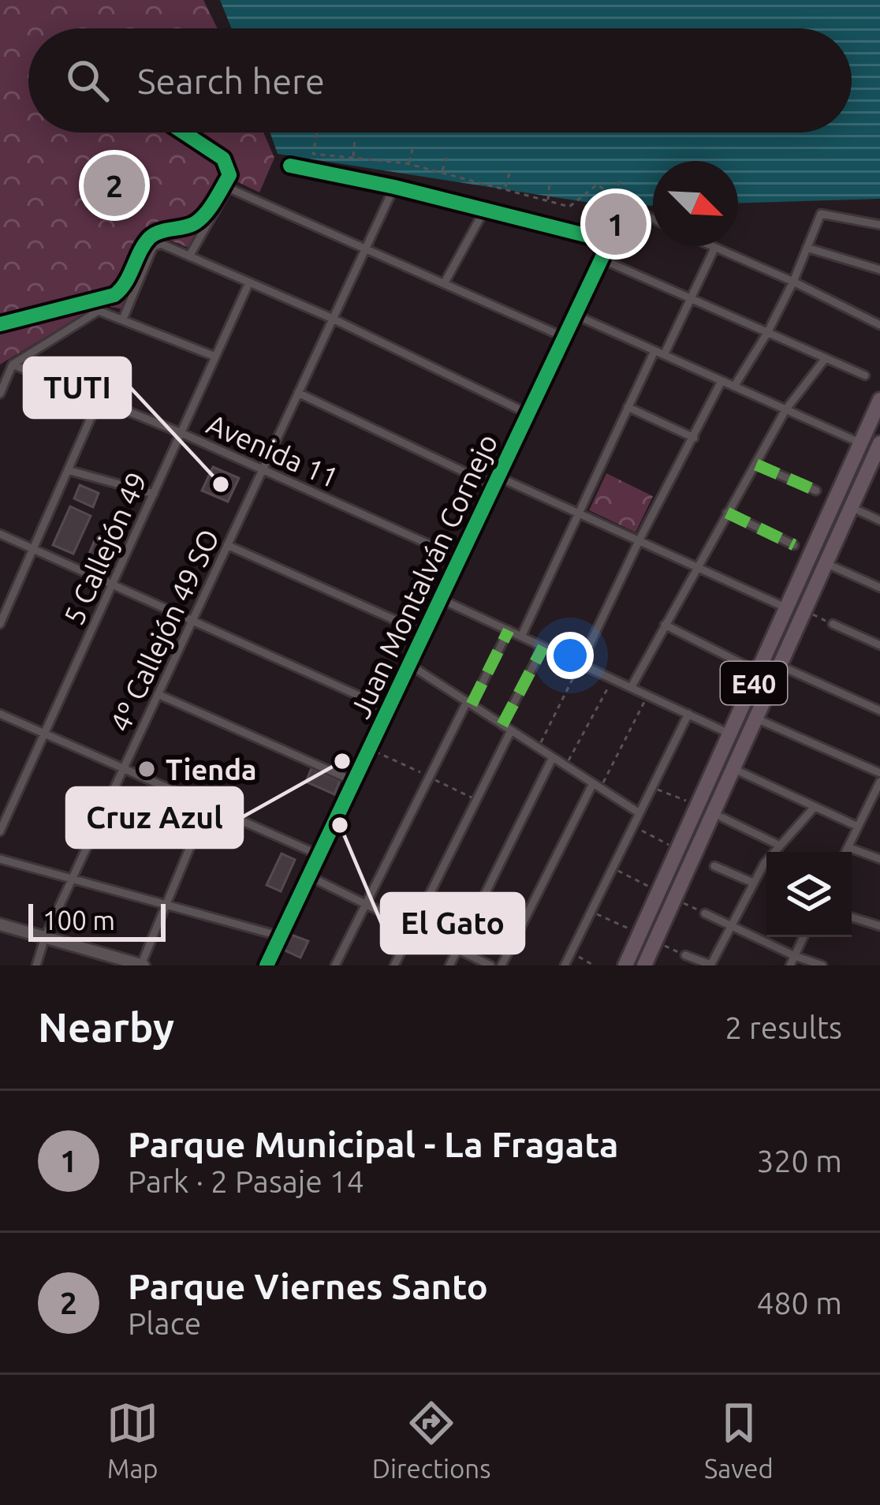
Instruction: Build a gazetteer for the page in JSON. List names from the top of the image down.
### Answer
{
  "streets": {
    "highway": ["E40"],
    "street": [
      "Avenida 11",
      "5 Callejón 49",
      "Juan Montalván Cornejo",
      "4º Callejón 49 SO"
    ]
  },
  "crossings": [
    ["Avenida 11", "5 Callejón 49"],
    ["Avenida 11", "Juan Montalván Cornejo"],
    ["Avenida 11", "4º Callejón 49 SO"]
  ],
  "places": [
    "TUTI",
    "Cruz Azul",
    "Tienda",
    "El Gato"
  ],
  "scale_bar": "100 m",
  "north": "bottom right",
  "page": {
    "search": "Search here",
    "pins": ["2", "1"],
    "scale": "100 m",
    "heading": ["Nearby", "2 results"],
    "list": [
      {
        "mark": "1",
        "name": "Parque Municipal - La Fragata",
        "note": "Park · 2 Pasaje 14",
        "value": "320 m"
      },
      {
        "mark": "2",
        "name": "Parque Viernes Santo",
        "note": "Place",
        "value": "480 m"
      }
    ],
    "nav": ["Map", "Directions", "Saved"]
  }
}
